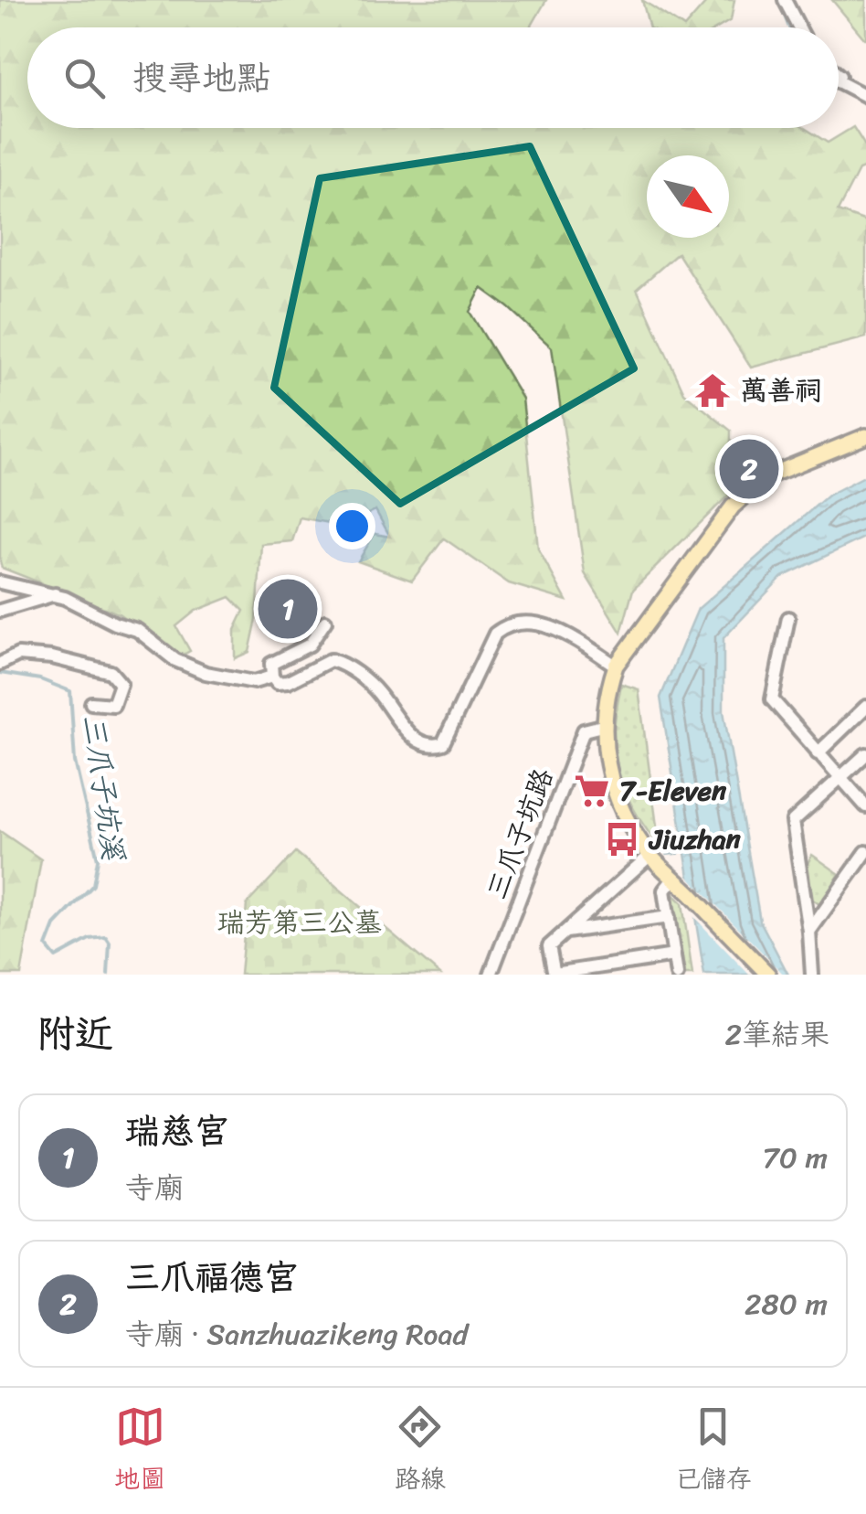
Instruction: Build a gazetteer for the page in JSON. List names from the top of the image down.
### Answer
{
  "streets": {
    "street": ["三爪子坑路"]
  },
  "water": ["三爪子坑溪"],
  "parks": ["瑞芳第三公墓"],
  "places": {
    "temple": ["萬善祠"],
    "supermarket": ["7-Eleven"],
    "bus stop": ["Jiuzhan"]
  },
  "north": "bottom right",
  "page": {
    "search": "搜尋地點",
    "pins": ["2", "1"],
    "heading": ["附近", "2筆結果"],
    "list": [
      {
        "mark": "1",
        "name": "瑞慈宮",
        "note": "寺廟",
        "value": "70 m"
      },
      {
        "mark": "2",
        "name": "三爪福德宮",
        "note": "寺廟 · Sanzhuazikeng Road",
        "value": "280 m"
      }
    ],
    "nav": ["地圖", "路線", "已儲存"]
  }
}
